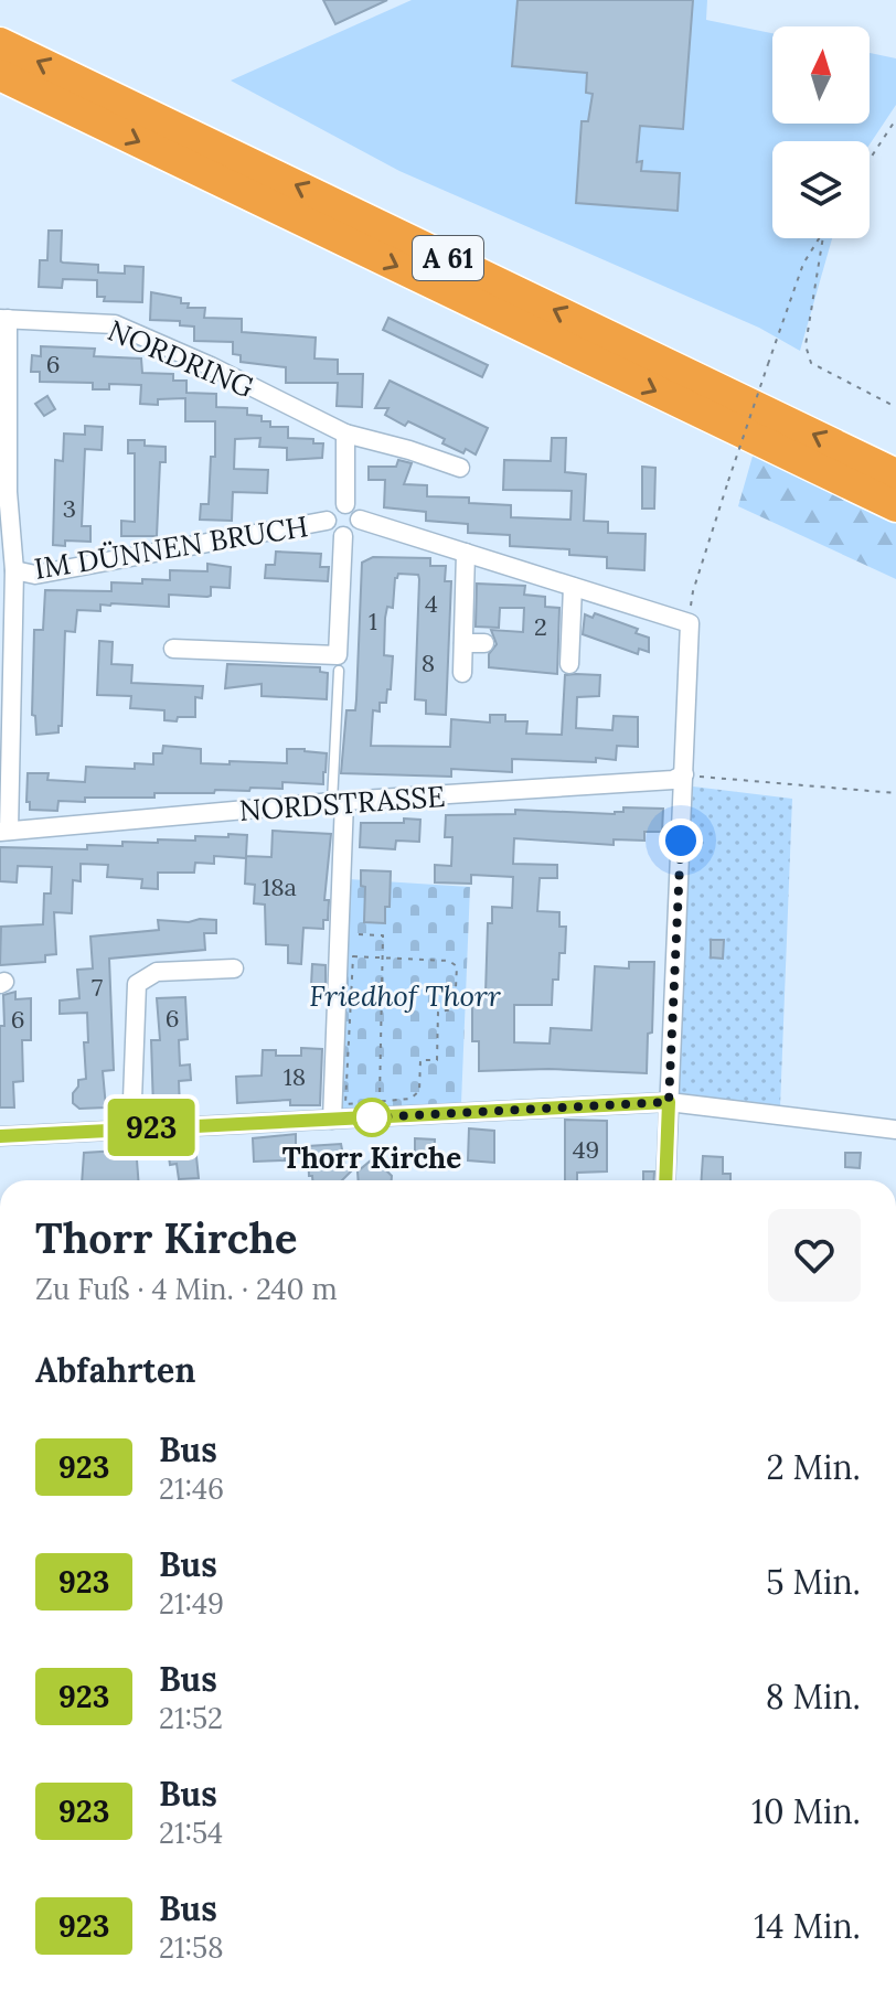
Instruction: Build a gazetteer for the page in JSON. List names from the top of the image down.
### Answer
{
  "streets": {
    "highway": ["A 61"],
    "street": ["NORDRING", "IM DÜNNEN BRUCH", "NORDSTRASSE"]
  },
  "crossings": [
    ["NORDRING", "IM DÜNNEN BRUCH"],
    ["NORDRING", "NORDSTRASSE"]
  ],
  "parks": ["Friedhof Thorr"],
  "places": ["Thorr Kirche"],
  "lines": ["bus line 923"],
  "house_numbers": [
    "6",
    "3",
    "4",
    "1",
    "2",
    "8",
    "18a",
    "7",
    "6",
    "6",
    "18",
    "49"
  ],
  "north": "top",
  "page": {
    "on_map": "923",
    "heading": [
      ["Thorr Kirche", "Zu Fuß · 4 Min. · 240 m"],
      "Abfahrten"
    ],
    "list": [
      {
        "mark": "923",
        "name": "Bus",
        "note": "21:46",
        "value": "2 Min."
      },
      {
        "mark": "923",
        "name": "Bus",
        "note": "21:49",
        "value": "5 Min."
      },
      {
        "mark": "923",
        "name": "Bus",
        "note": "21:52",
        "value": "8 Min."
      },
      {
        "mark": "923",
        "name": "Bus",
        "note": "21:54",
        "value": "10 Min."
      },
      {
        "mark": "923",
        "name": "Bus",
        "note": "21:58",
        "value": "14 Min."
      }
    ]
  }
}
